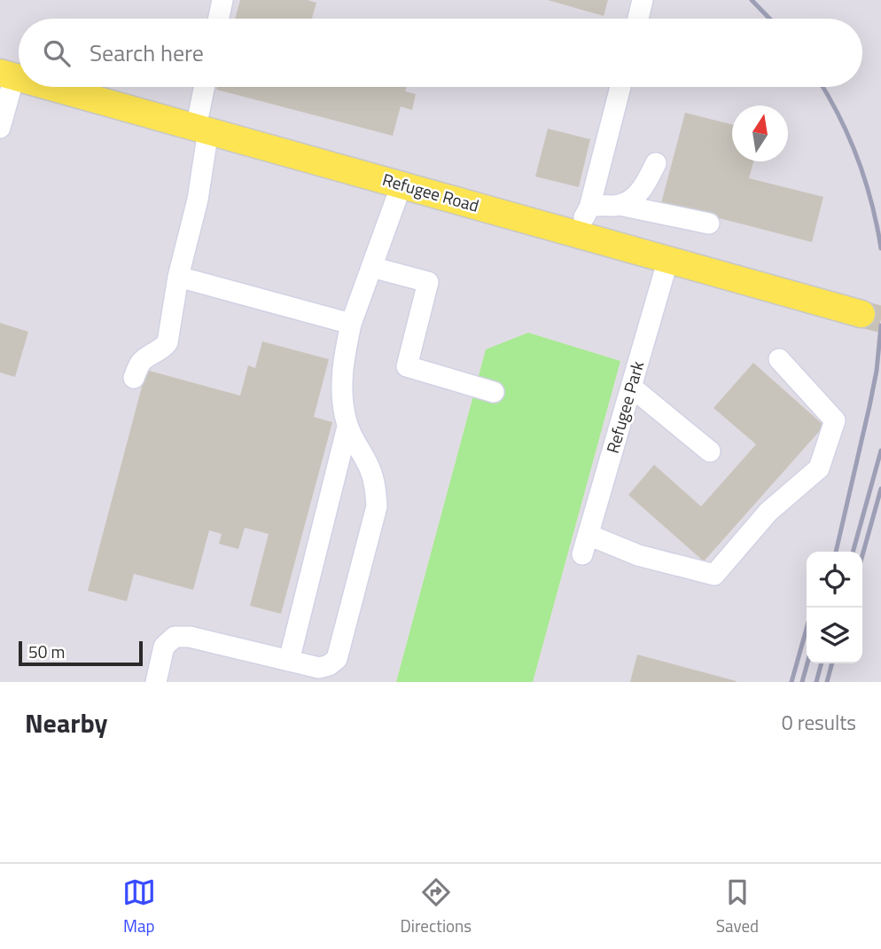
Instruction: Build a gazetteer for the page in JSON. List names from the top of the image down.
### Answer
{
  "streets": {
    "main road": ["Refugee Road"],
    "street": ["Refugee Park"]
  },
  "crossings": [
    ["Refugee Road", "Refugee Park"]
  ],
  "scale_bar": "50 m",
  "north": "top",
  "page": {
    "search": "Search here",
    "scale": "50 m",
    "heading": ["Nearby", "0 results"],
    "nav": ["Map", "Directions", "Saved"]
  }
}
